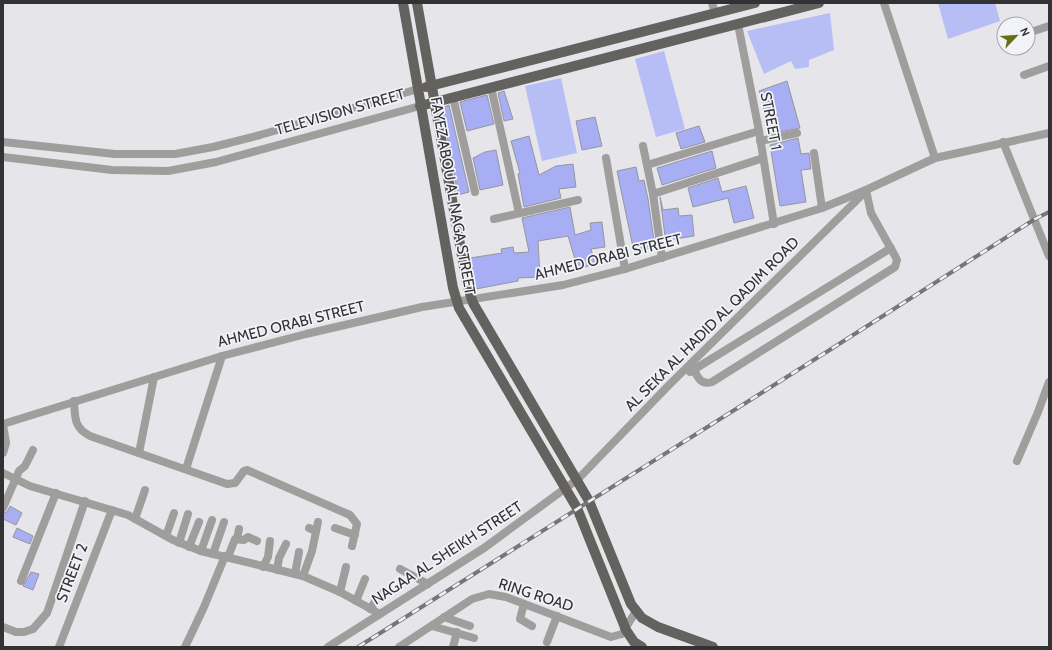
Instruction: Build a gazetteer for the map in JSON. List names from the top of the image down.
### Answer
{
  "streets": {
    "main road": ["TELEVISION STREET", "FAYEZ ABOU AL NAGA STREET"],
    "street": [
      "STREET 1",
      "AHMED ORABI STREET",
      "AL SEKA AL HADID AL QADIM ROAD",
      "NAGAA AL SHEIKH STREET",
      "STREET 2",
      "RING ROAD"
    ]
  },
  "crossings": [
    ["TELEVISION STREET", "STREET 1"],
    ["TELEVISION STREET", "FAYEZ ABOU AL NAGA STREET"],
    ["STREET 1", "AHMED ORABI STREET"],
    ["FAYEZ ABOU AL NAGA STREET", "AHMED ORABI STREET"],
    ["FAYEZ ABOU AL NAGA STREET", "AL SEKA AL HADID AL QADIM ROAD"],
    ["FAYEZ ABOU AL NAGA STREET", "NAGAA AL SHEIKH STREET"],
    ["FAYEZ ABOU AL NAGA STREET", "RING ROAD"],
    ["AHMED ORABI STREET", "AL SEKA AL HADID AL QADIM ROAD"],
    ["AL SEKA AL HADID AL QADIM ROAD", "NAGAA AL SHEIKH STREET"]
  ],
  "north": "top right"
}
